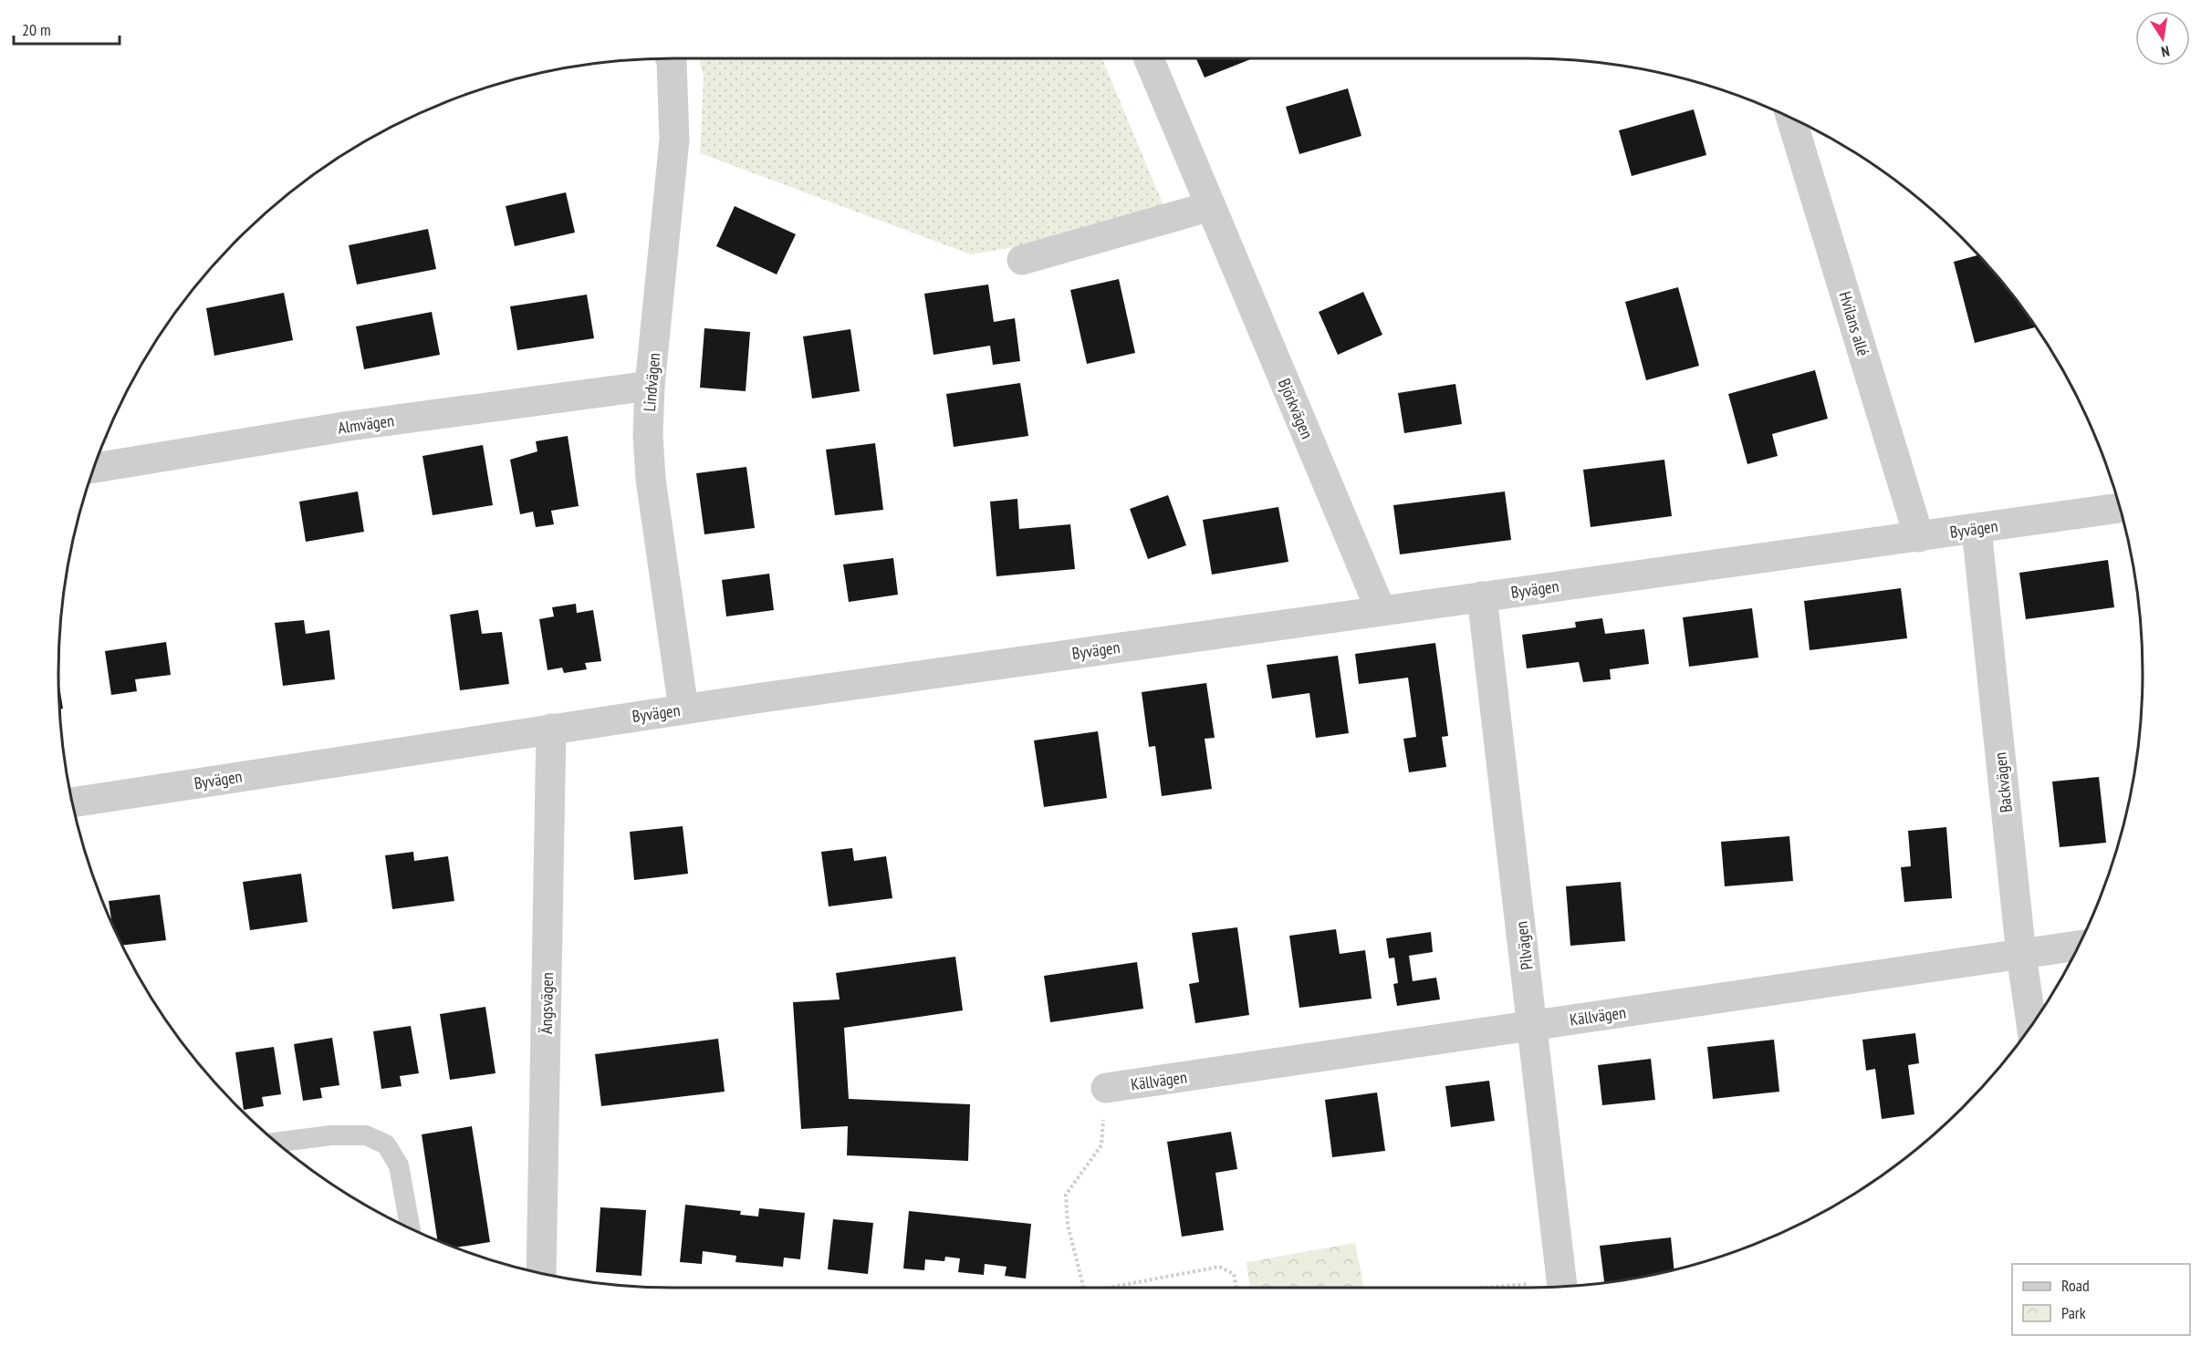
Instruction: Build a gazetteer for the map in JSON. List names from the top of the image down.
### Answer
{
  "streets": {
    "street": [
      "Hvilans allé",
      "Lindvägen",
      "Björkvägen",
      "Almvägen",
      "Byvägen",
      "Backvägen",
      "Pilvägen",
      "Ängsvägen",
      "Källvägen"
    ]
  },
  "crossings": [
    ["Hvilans allé", "Byvägen"],
    ["Lindvägen", "Almvägen"],
    ["Lindvägen", "Byvägen"],
    ["Björkvägen", "Byvägen"],
    ["Byvägen", "Backvägen"],
    ["Byvägen", "Pilvägen"],
    ["Byvägen", "Ängsvägen"],
    ["Backvägen", "Källvägen"],
    ["Pilvägen", "Källvägen"]
  ],
  "legend": ["Road", "Park"],
  "scale_bar": "20 m",
  "north": "bottom"
}
